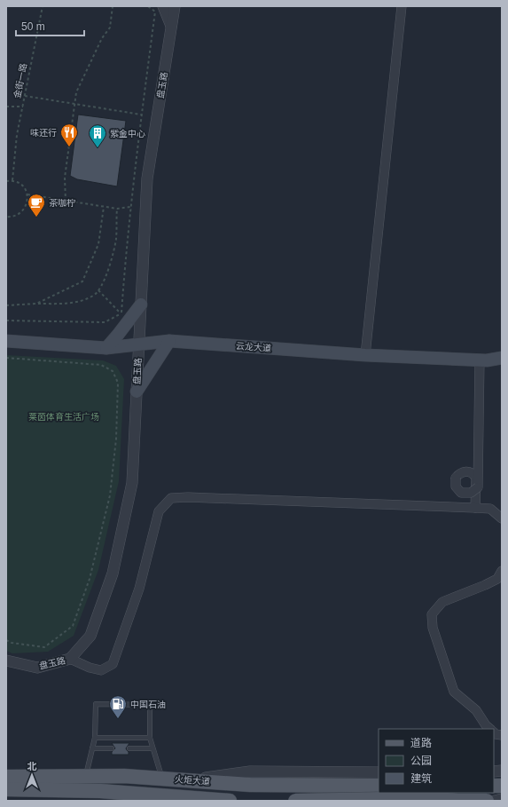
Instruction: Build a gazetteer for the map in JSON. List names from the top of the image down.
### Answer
{
  "streets": {
    "main road": ["云龙大道", "火炬大道"],
    "street": ["盘玉路"],
    "path": ["金街一路"]
  },
  "crossings": [
    ["盘玉路", "云龙大道"]
  ],
  "parks": ["莱茵体育生活广场"],
  "places": {
    "restaurant": ["味还行"],
    "building": ["紫金中心"],
    "cafe": ["茶咖柠"],
    "fuel station": ["中国石油"]
  },
  "legend": ["道路", "公园", "建筑"],
  "scale_bar": "50 m",
  "north": "top"
}
